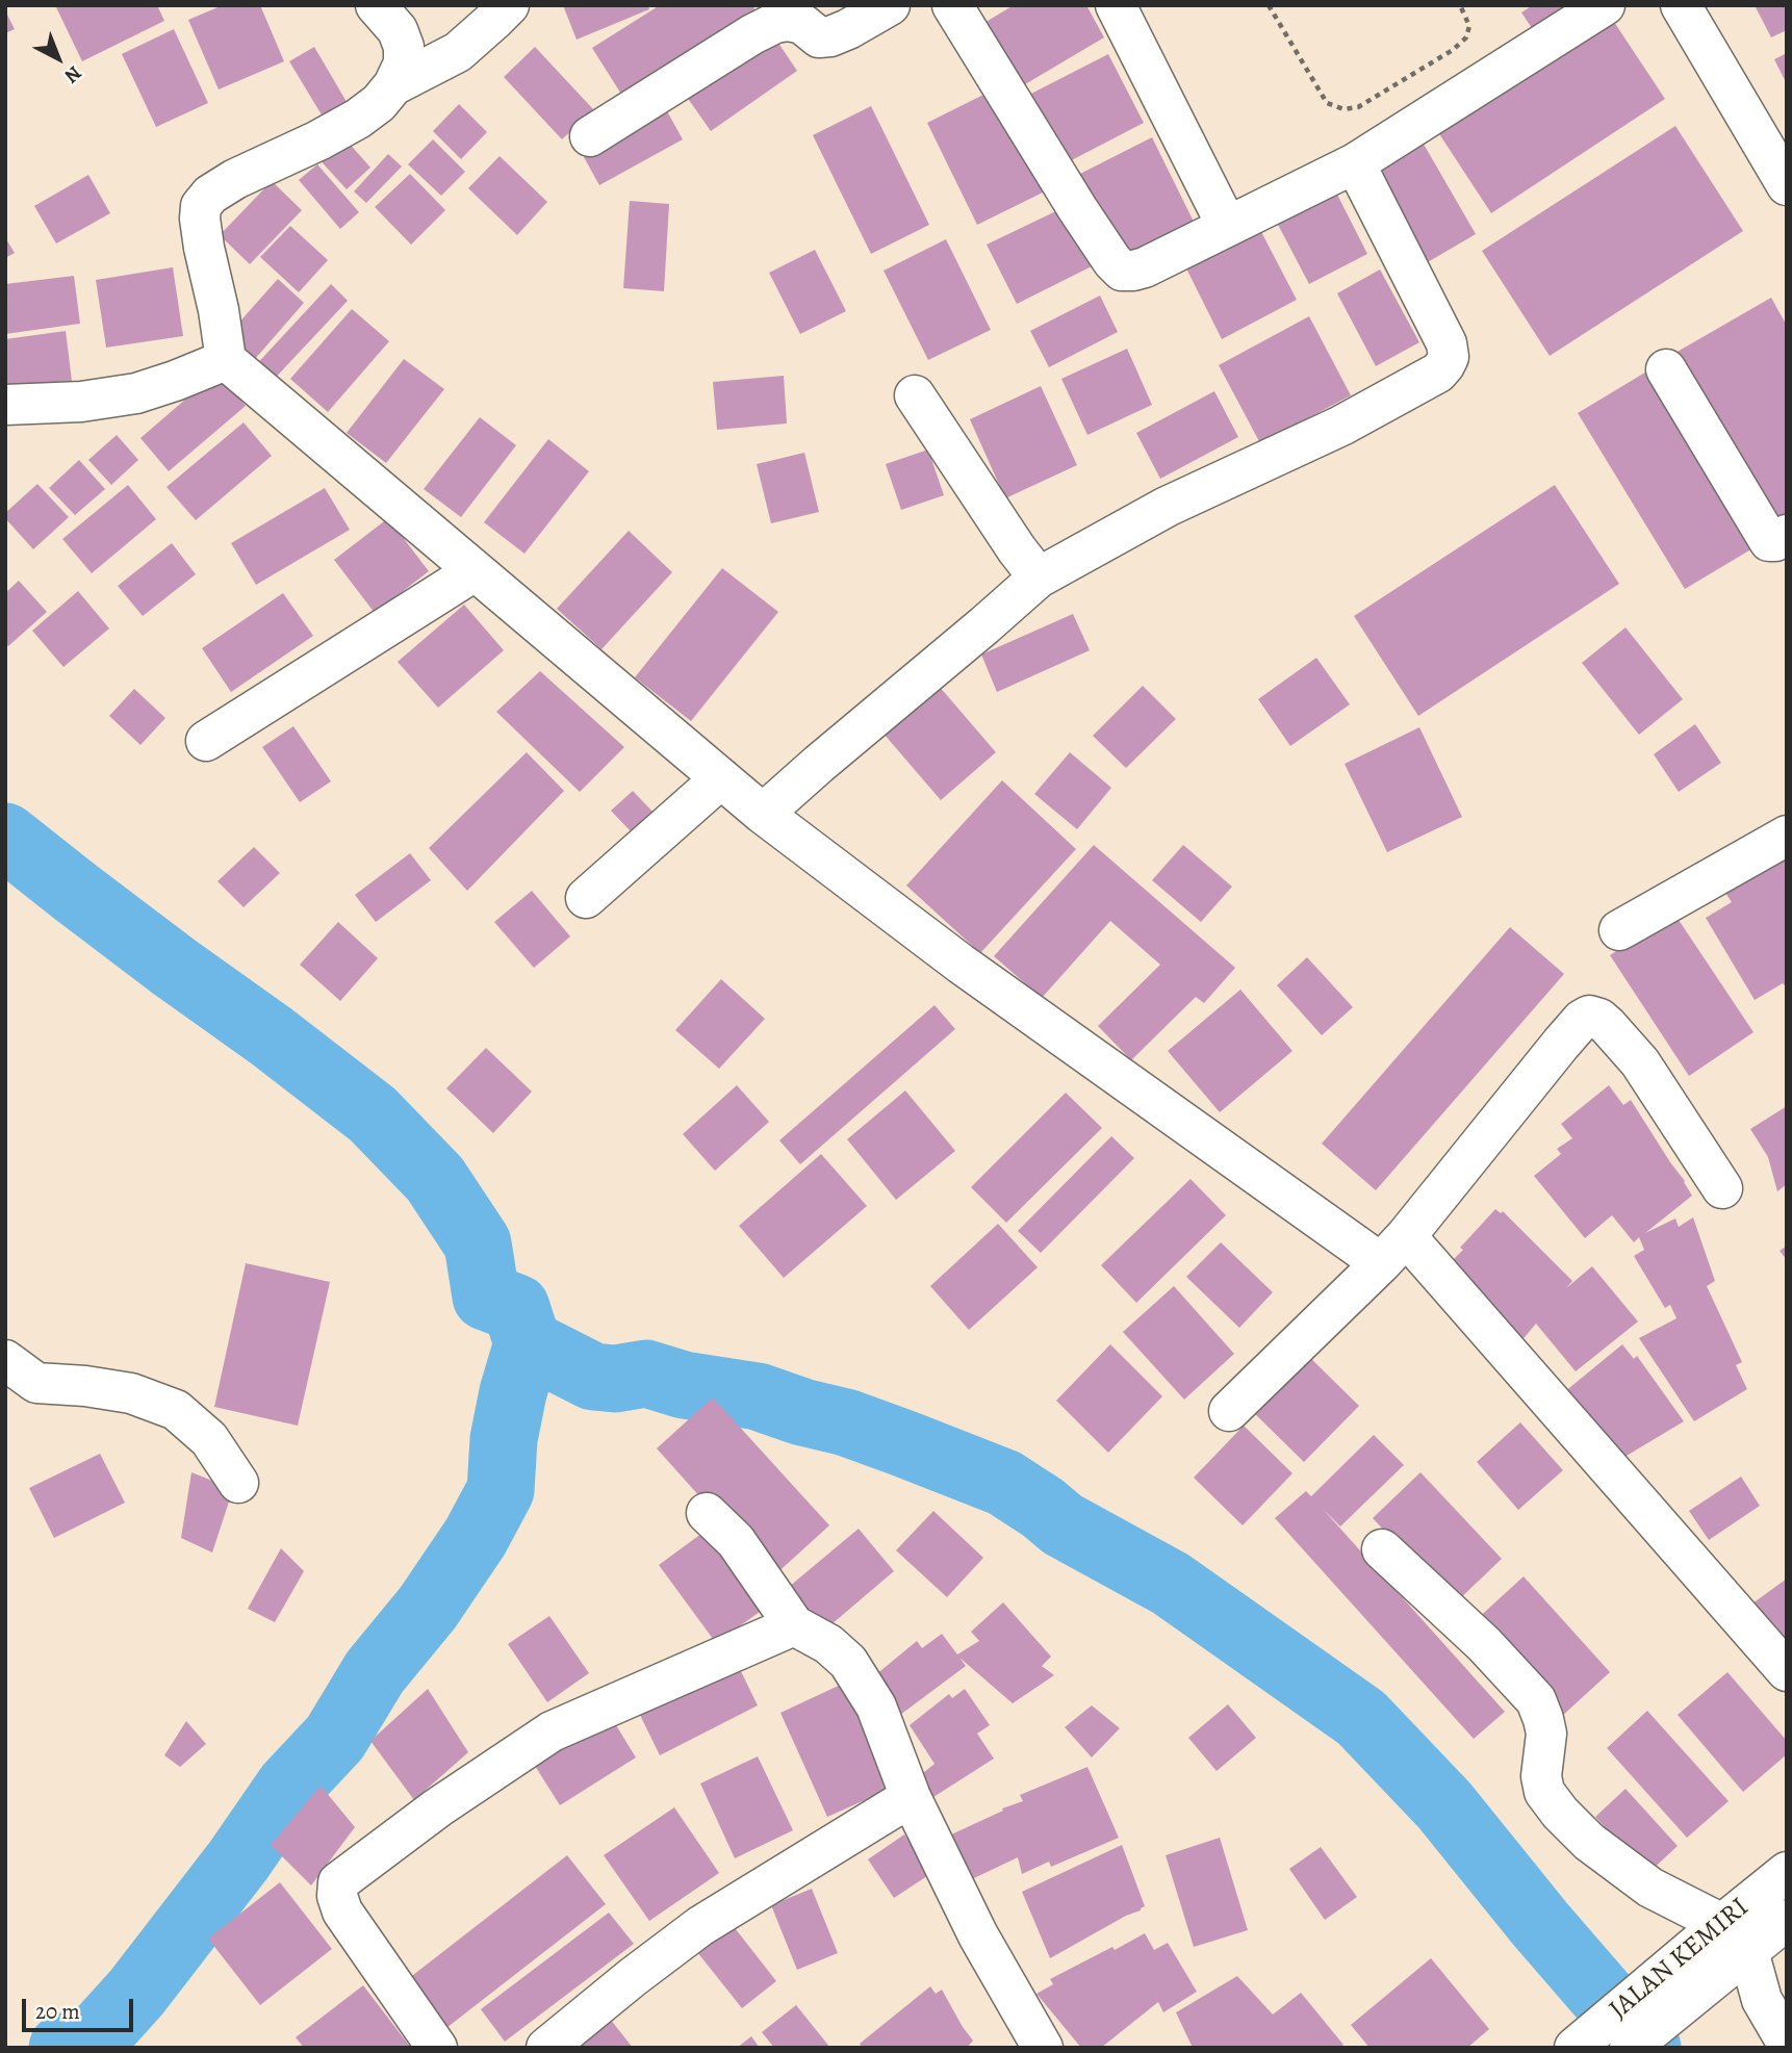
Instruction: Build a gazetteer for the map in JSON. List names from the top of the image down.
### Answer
{
  "streets": {
    "main road": ["JALAN KEMIRI"]
  },
  "scale_bar": "20 m",
  "north": "bottom right"
}
